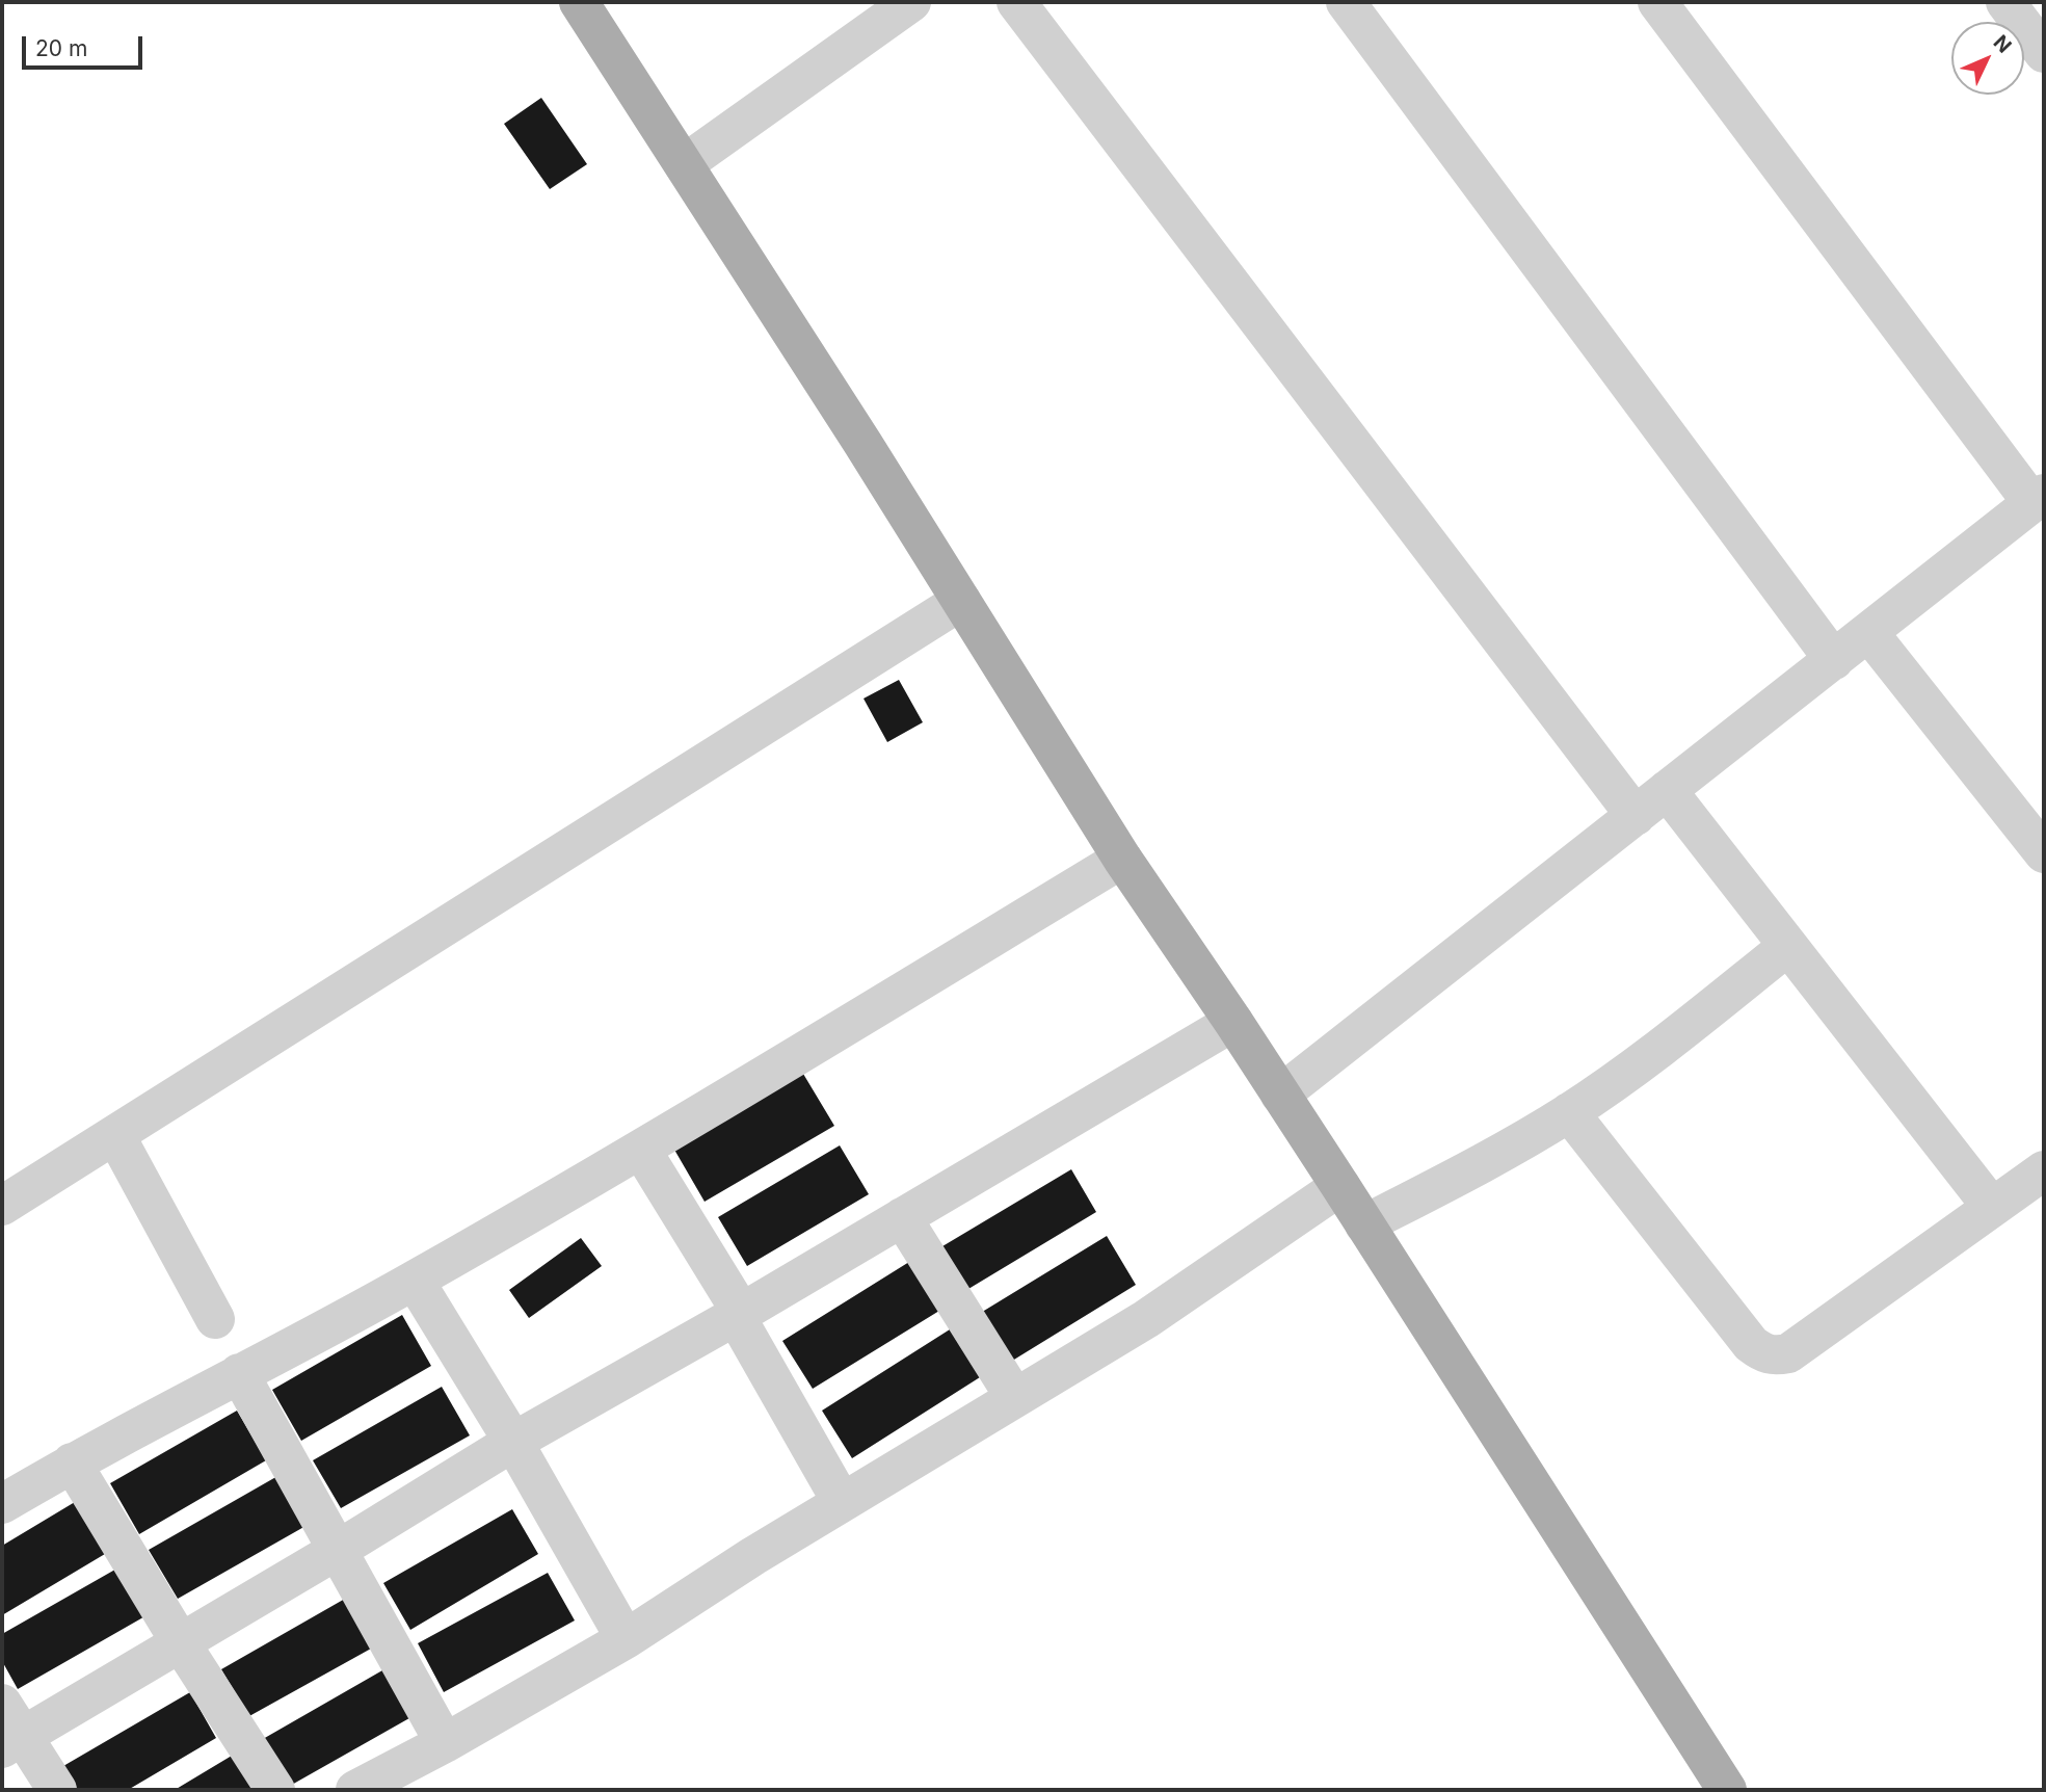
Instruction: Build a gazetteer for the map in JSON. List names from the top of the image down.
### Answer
{
  "scale_bar": "20 m",
  "north": "top right"
}
